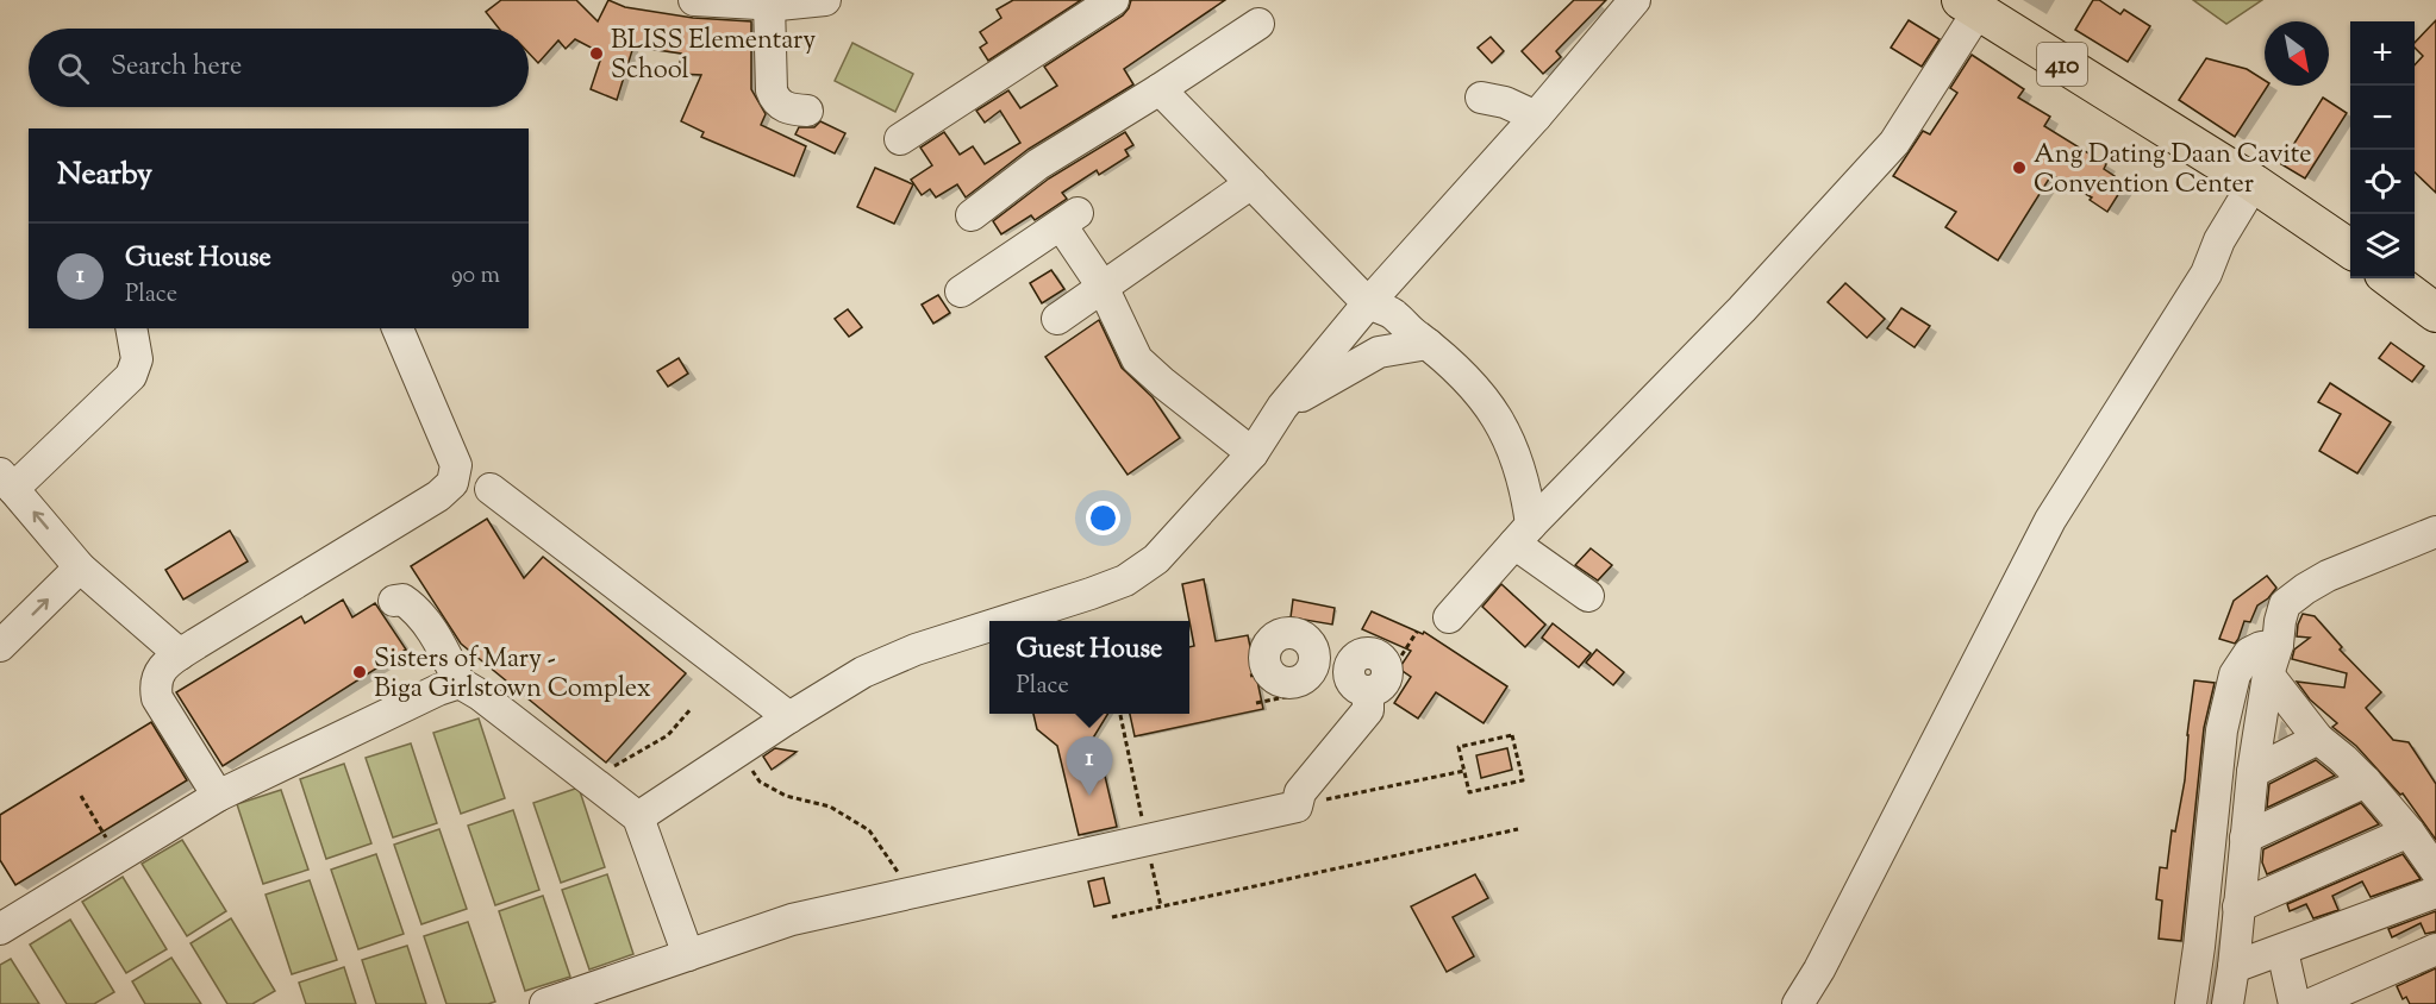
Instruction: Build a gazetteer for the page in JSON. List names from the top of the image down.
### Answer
{
  "streets": {
    "main road": ["410"]
  },
  "places": ["BLISS Elementary School", "Ang Dating Daan Cavite Convention Center", "Sisters of Mary - Biga Girlstown Complex"],
  "north": "bottom right",
  "page": {
    "map_buttons": ["+", "−"],
    "search": "Search here",
    "heading": "Nearby",
    "list": [
      {
        "mark": "1",
        "name": "Guest House",
        "note": "Place",
        "value": "90 m"
      }
    ],
    "popup": ["Guest House", "Place"],
    "pins": "1"
  }
}
